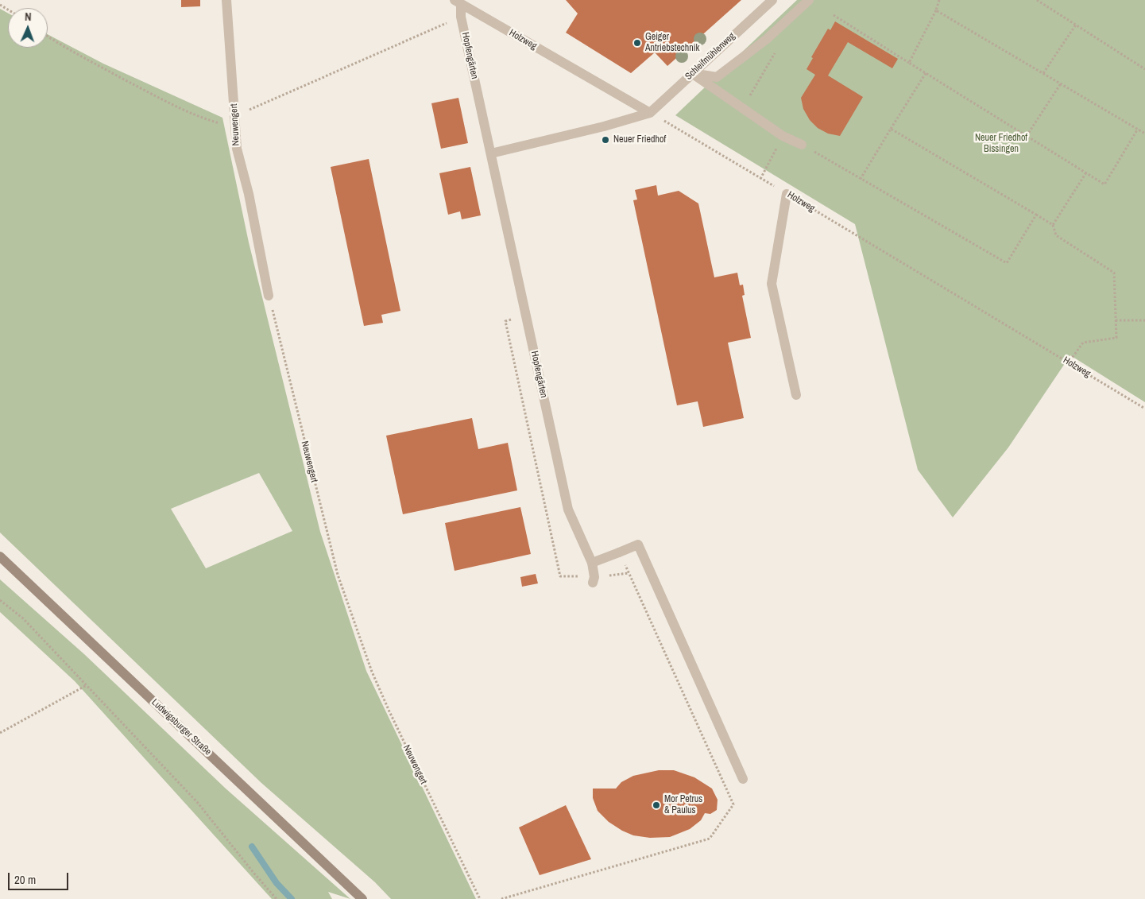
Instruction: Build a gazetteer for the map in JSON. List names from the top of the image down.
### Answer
{
  "streets": {
    "main road": ["Ludwigsburger Straße"],
    "street": [
      "Holzweg",
      "Hopfengärten",
      "Schleifmühlenweg",
      "Neuwengert"
    ]
  },
  "crossings": [
    ["Holzweg", "Hopfengärten"],
    ["Holzweg", "Schleifmühlenweg"]
  ],
  "parks": ["Neuer Friedhof Bissingen"],
  "places": ["Geiger Antriebstechnik", "Neuer Friedhof", "Mor Petrus & Paulus"],
  "scale_bar": "20 m",
  "north": "top"
}
